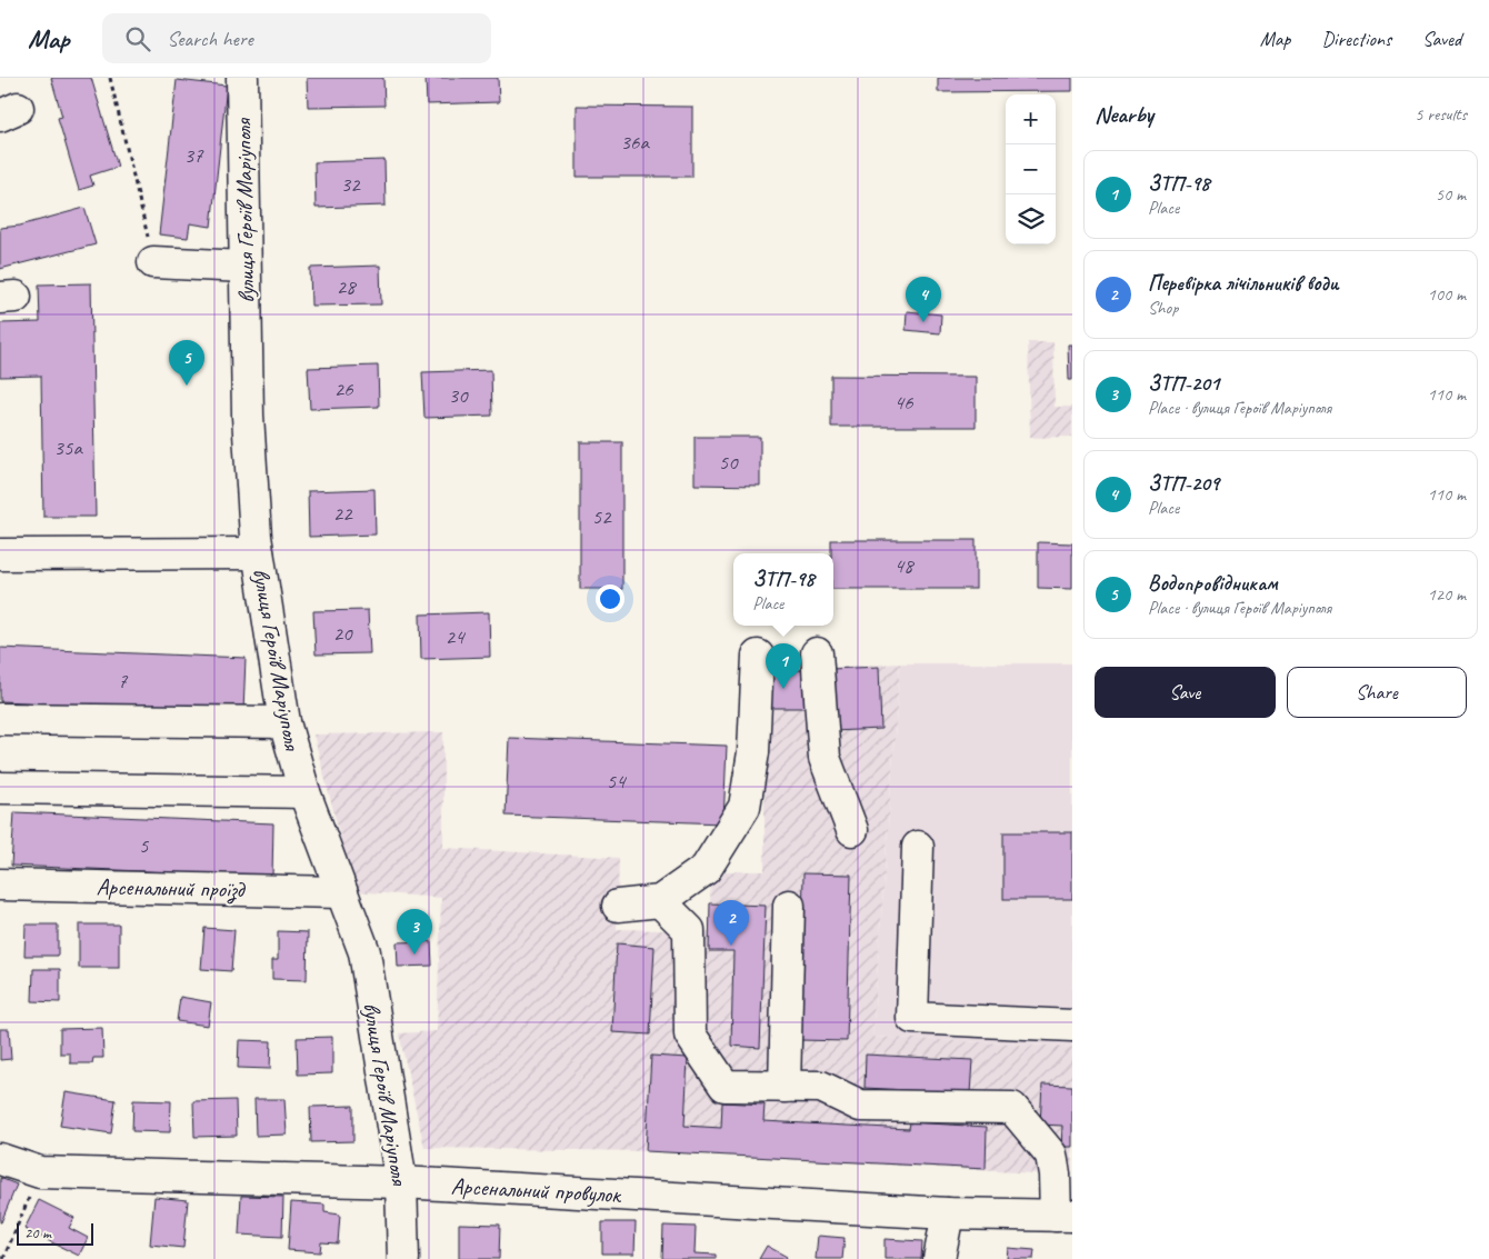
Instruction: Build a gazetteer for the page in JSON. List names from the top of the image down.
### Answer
{
  "streets": {
    "street": ["вулиця Героїв Маріуполя", "Арсенальний проїзд", "Арсенальний провулок"]
  },
  "crossings": [
    ["вулиця Героїв Маріуполя", "Арсенальний проїзд"],
    ["вулиця Героїв Маріуполя", "Арсенальний провулок"]
  ],
  "house_numbers": [
    "36а",
    "37",
    "32",
    "28",
    "26",
    "30",
    "46",
    "35а",
    "50",
    "22",
    "52",
    "48",
    "20",
    "24",
    "7",
    "54",
    "5"
  ],
  "scale_bar": "20 m",
  "page": {
    "header": "Map",
    "search": "Search here",
    "nav": ["Map", "Directions", "Saved"],
    "heading": ["Nearby", "5 results"],
    "map_buttons": ["+", "−"],
    "list": [
      {
        "mark": "1",
        "name": "ЗТП-98",
        "note": "Place",
        "value": "50 m"
      },
      {
        "mark": "2",
        "name": "Перевірка лічільників води",
        "note": "Shop",
        "value": "100 m"
      },
      {
        "mark": "3",
        "name": "ЗТП-201",
        "note": "Place · вулиця Героїв Маріуполя",
        "value": "110 m"
      },
      {
        "mark": "4",
        "name": "ЗТП-209",
        "note": "Place",
        "value": "110 m"
      },
      {
        "mark": "5",
        "name": "Водопровідникам",
        "note": "Place · вулиця Героїв Маріуполя",
        "value": "120 m"
      }
    ],
    "pins": [
      "4",
      "5",
      "1",
      "2",
      "3"
    ],
    "popup": ["ЗТП-98", "Place"],
    "buttons": ["Save", "Share"],
    "scale": "20 m"
  }
}
